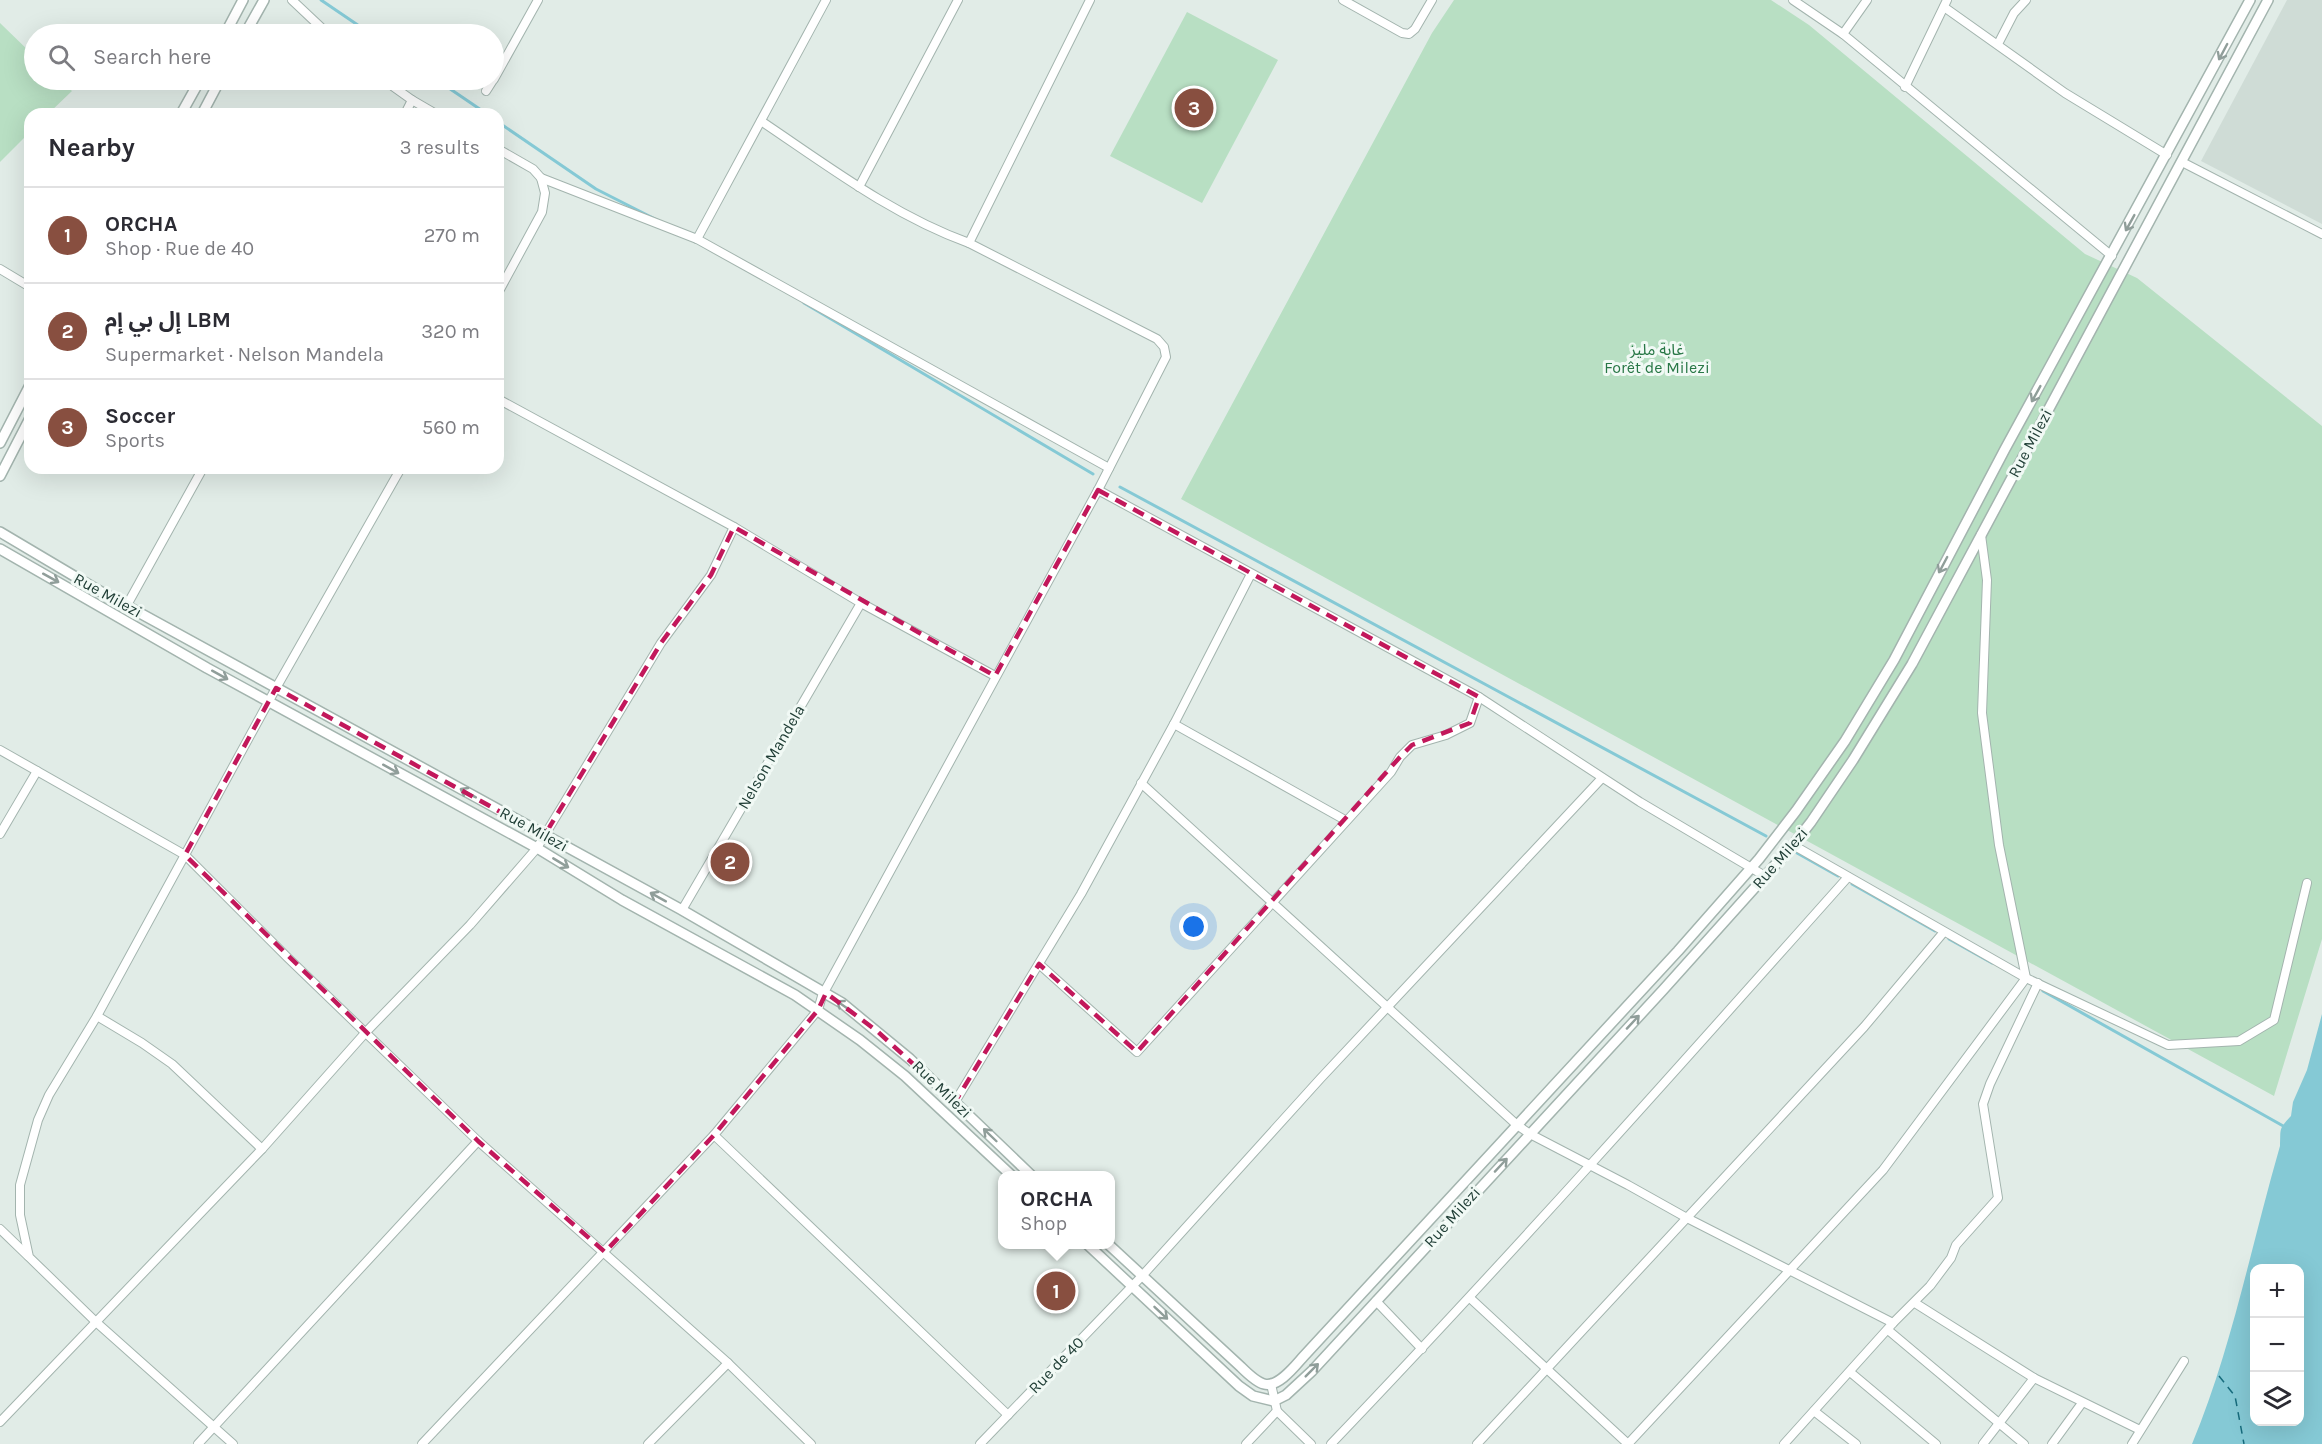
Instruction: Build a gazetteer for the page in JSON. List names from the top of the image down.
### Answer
{
  "streets": {
    "street": ["Rue Milezi", "Nelson Mandela", "Rue de 40"]
  },
  "crossings": [
    ["Rue Milezi", "Nelson Mandela"]
  ],
  "parks": ["غابة مليز Forêt de Milezi"],
  "page": {
    "search": "Search here",
    "pins": ["3", "2", "1"],
    "heading": ["Nearby", "3 results"],
    "list": [
      {
        "mark": "1",
        "name": "ORCHA",
        "note": "Shop · Rue de 40",
        "value": "270 m"
      },
      {
        "mark": "2",
        "name": "إل بي إم LBM",
        "note": "Supermarket · Nelson Mandela",
        "value": "320 m"
      },
      {
        "mark": "3",
        "name": "Soccer",
        "note": "Sports",
        "value": "560 m"
      }
    ],
    "popup": ["ORCHA", "Shop"],
    "map_buttons": ["+", "−"]
  }
}
